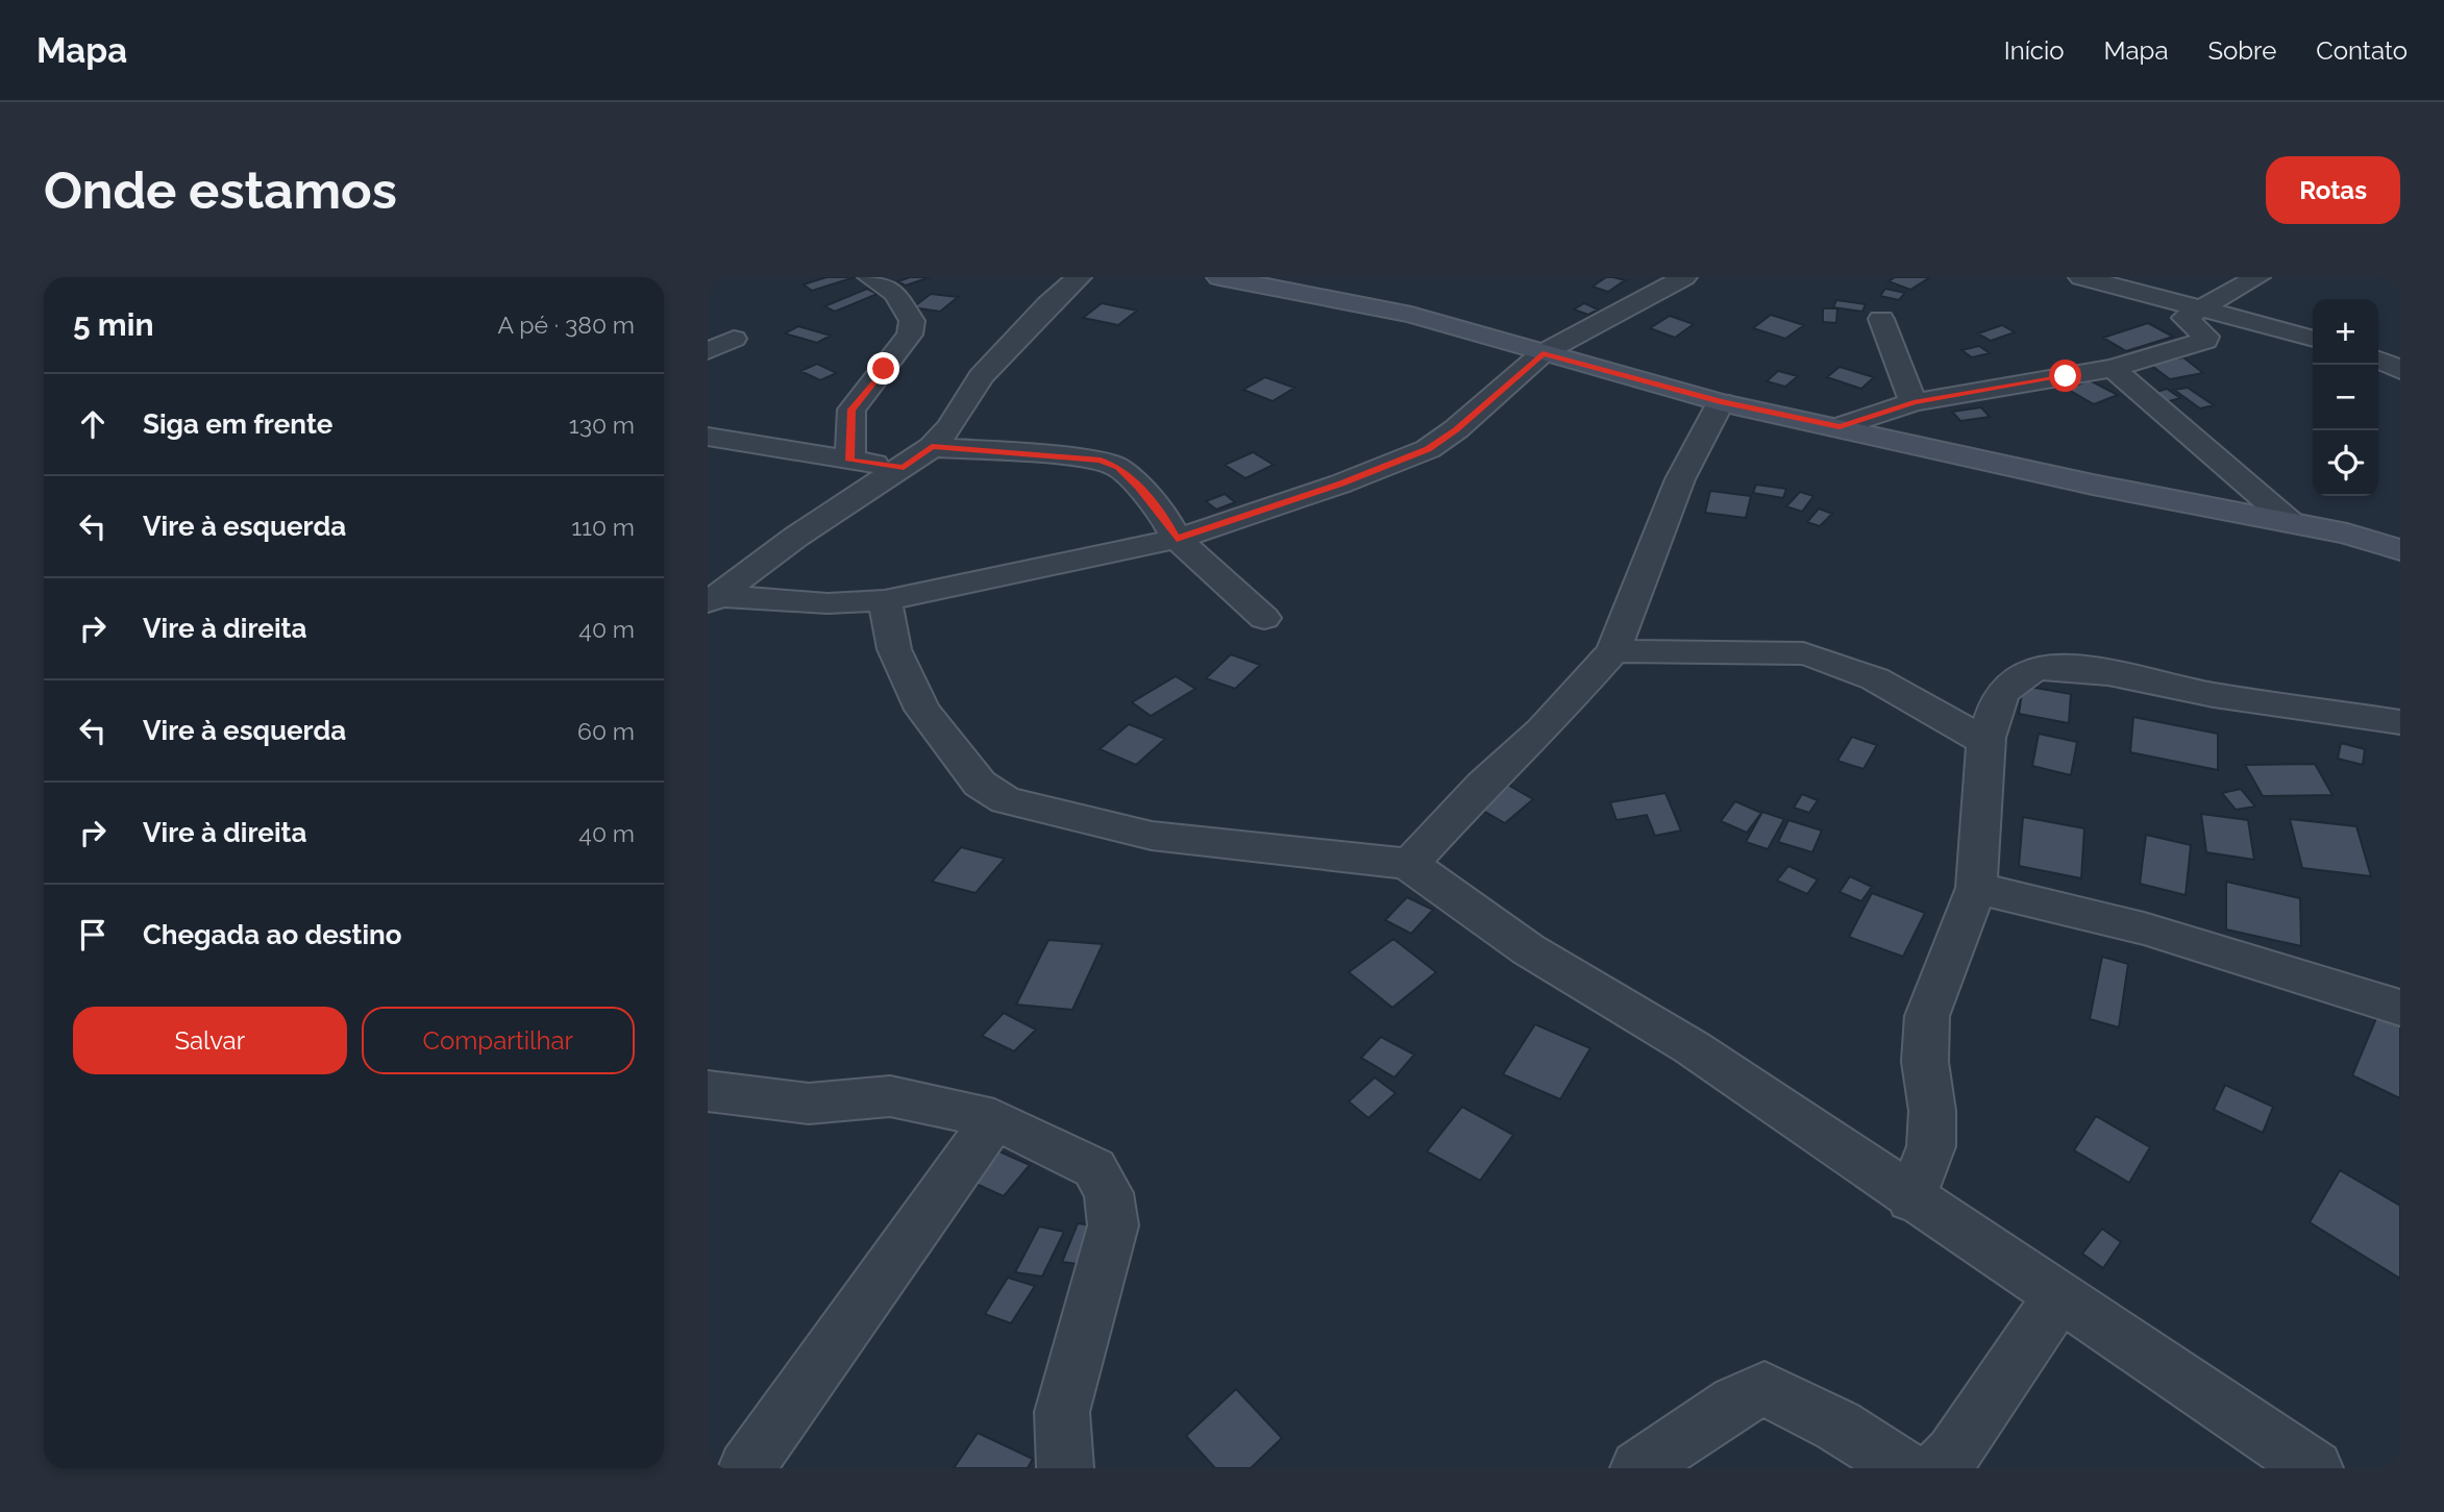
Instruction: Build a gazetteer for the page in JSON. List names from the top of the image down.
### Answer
{
  "page": {
    "header": "Mapa",
    "nav": [
      "Início",
      "Mapa",
      "Sobre",
      "Contato"
    ],
    "buttons": [
      "Rotas",
      ["Salvar", "Compartilhar"]
    ],
    "title": "Onde estamos",
    "heading": ["5 min", "A pé · 380 m"],
    "map_buttons": ["+", "−"],
    "list": [
      ["Siga em frente", "130 m"],
      ["Vire à esquerda", "110 m"],
      ["Vire à direita", "40 m"],
      ["Vire à esquerda", "60 m"],
      ["Vire à direita", "40 m"],
      "Chegada ao destino"
    ]
  }
}
